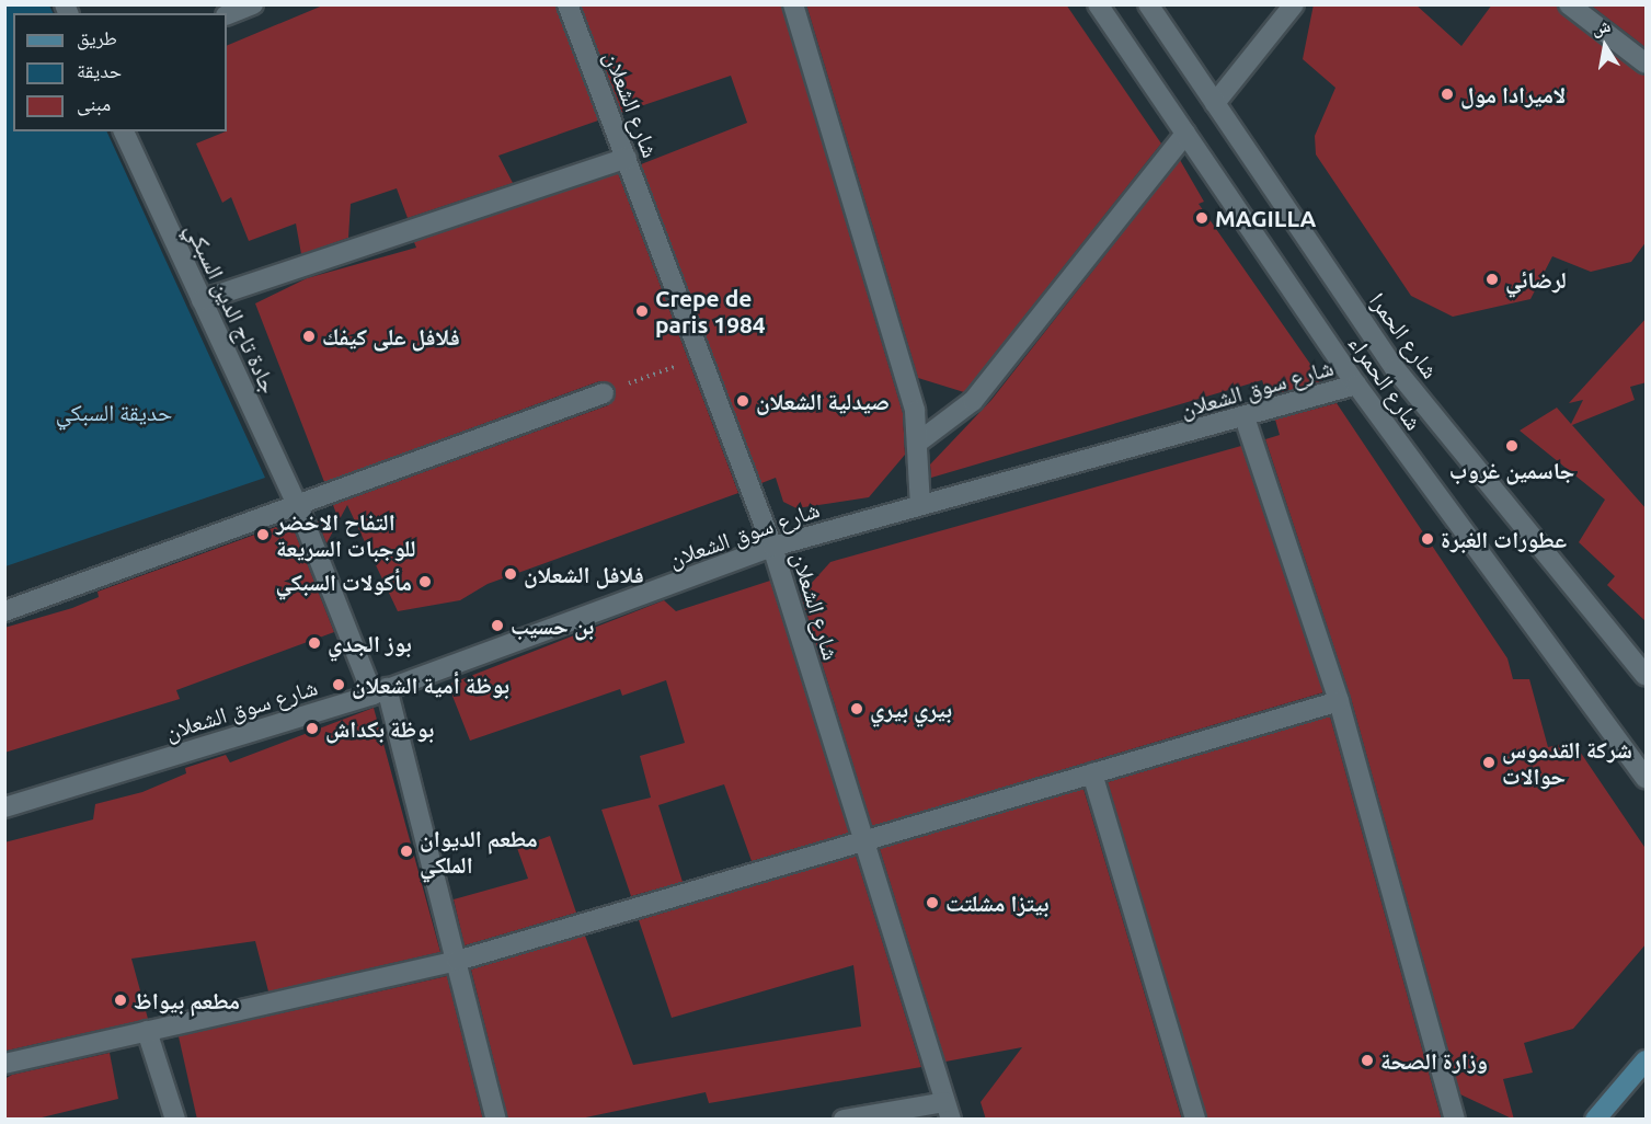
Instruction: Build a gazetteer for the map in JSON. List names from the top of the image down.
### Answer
{
  "streets": {
    "street": [
      "شارع الشعلان",
      "جادة تاج الدين السبكي",
      "شارع الحمرا",
      "شارع الحمراء",
      "شارع سوق الشعلان"
    ]
  },
  "crossings": [
    ["شارع الشعلان", "شارع سوق الشعلان"],
    ["جادة تاج الدين السبكي", "شارع سوق الشعلان"],
    ["شارع الحمراء", "شارع سوق الشعلان"]
  ],
  "parks": ["حديقة السبكي"],
  "places": [
    "لاميرادا مول",
    "MAGILLA",
    "لرضائي",
    "Crepe de paris 1984",
    "فلافل على كيفك",
    "صيدلية الشعلان",
    "جاسمين غروب",
    "التفاح الاخضر للوجبات السريعة",
    "عطورات الغبرة",
    "فلافل الشعلان",
    "مأكولات السبكي",
    "بن حسيب",
    "بوز الجدي",
    "بوظة أمية الشعلان",
    "بيري بيري",
    "بوظة بكداش",
    "شركة القدموس حوالات",
    "مطعم الديوان الملكي",
    "بيتزا مشلتت",
    "مطعم بيواظ",
    "وزارة الصحة"
  ],
  "legend": ["طريق", "حديقة", "مبنى"],
  "north": "top"
}
